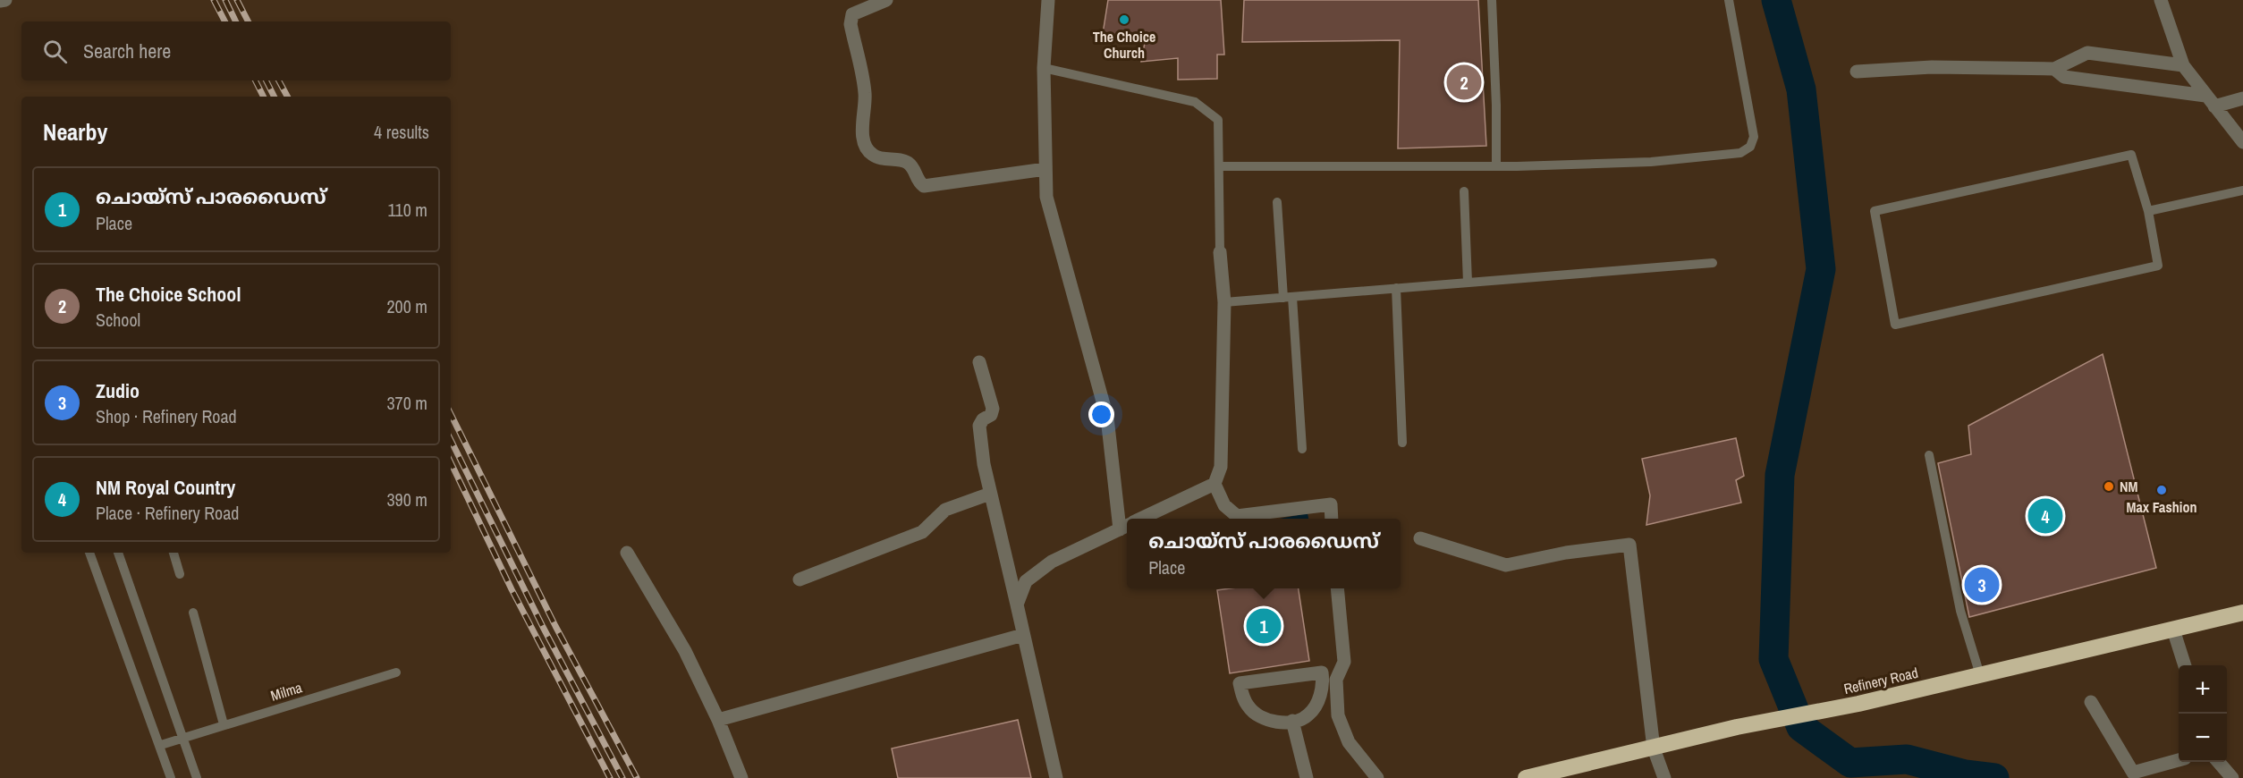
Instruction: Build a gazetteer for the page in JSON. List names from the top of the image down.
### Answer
{
  "streets": {
    "highway": ["Refinery Road"],
    "lane": ["Milma"]
  },
  "places": ["The Choice Church", "NM", "Max Fashion"],
  "page": {
    "search": "Search here",
    "pins": [
      "2",
      "4",
      "3",
      "1"
    ],
    "heading": ["Nearby", "4 results"],
    "list": [
      {
        "mark": "1",
        "name": "ചൊയ്സ് പാരഡൈസ്",
        "note": "Place",
        "value": "110 m"
      },
      {
        "mark": "2",
        "name": "The Choice School",
        "note": "School",
        "value": "200 m"
      },
      {
        "mark": "3",
        "name": "Zudio",
        "note": "Shop · Refinery Road",
        "value": "370 m"
      },
      {
        "mark": "4",
        "name": "NM Royal Country",
        "note": "Place · Refinery Road",
        "value": "390 m"
      }
    ],
    "popup": ["ചൊയ്സ് പാരഡൈസ്", "Place"],
    "map_buttons": ["+", "−"]
  }
}
